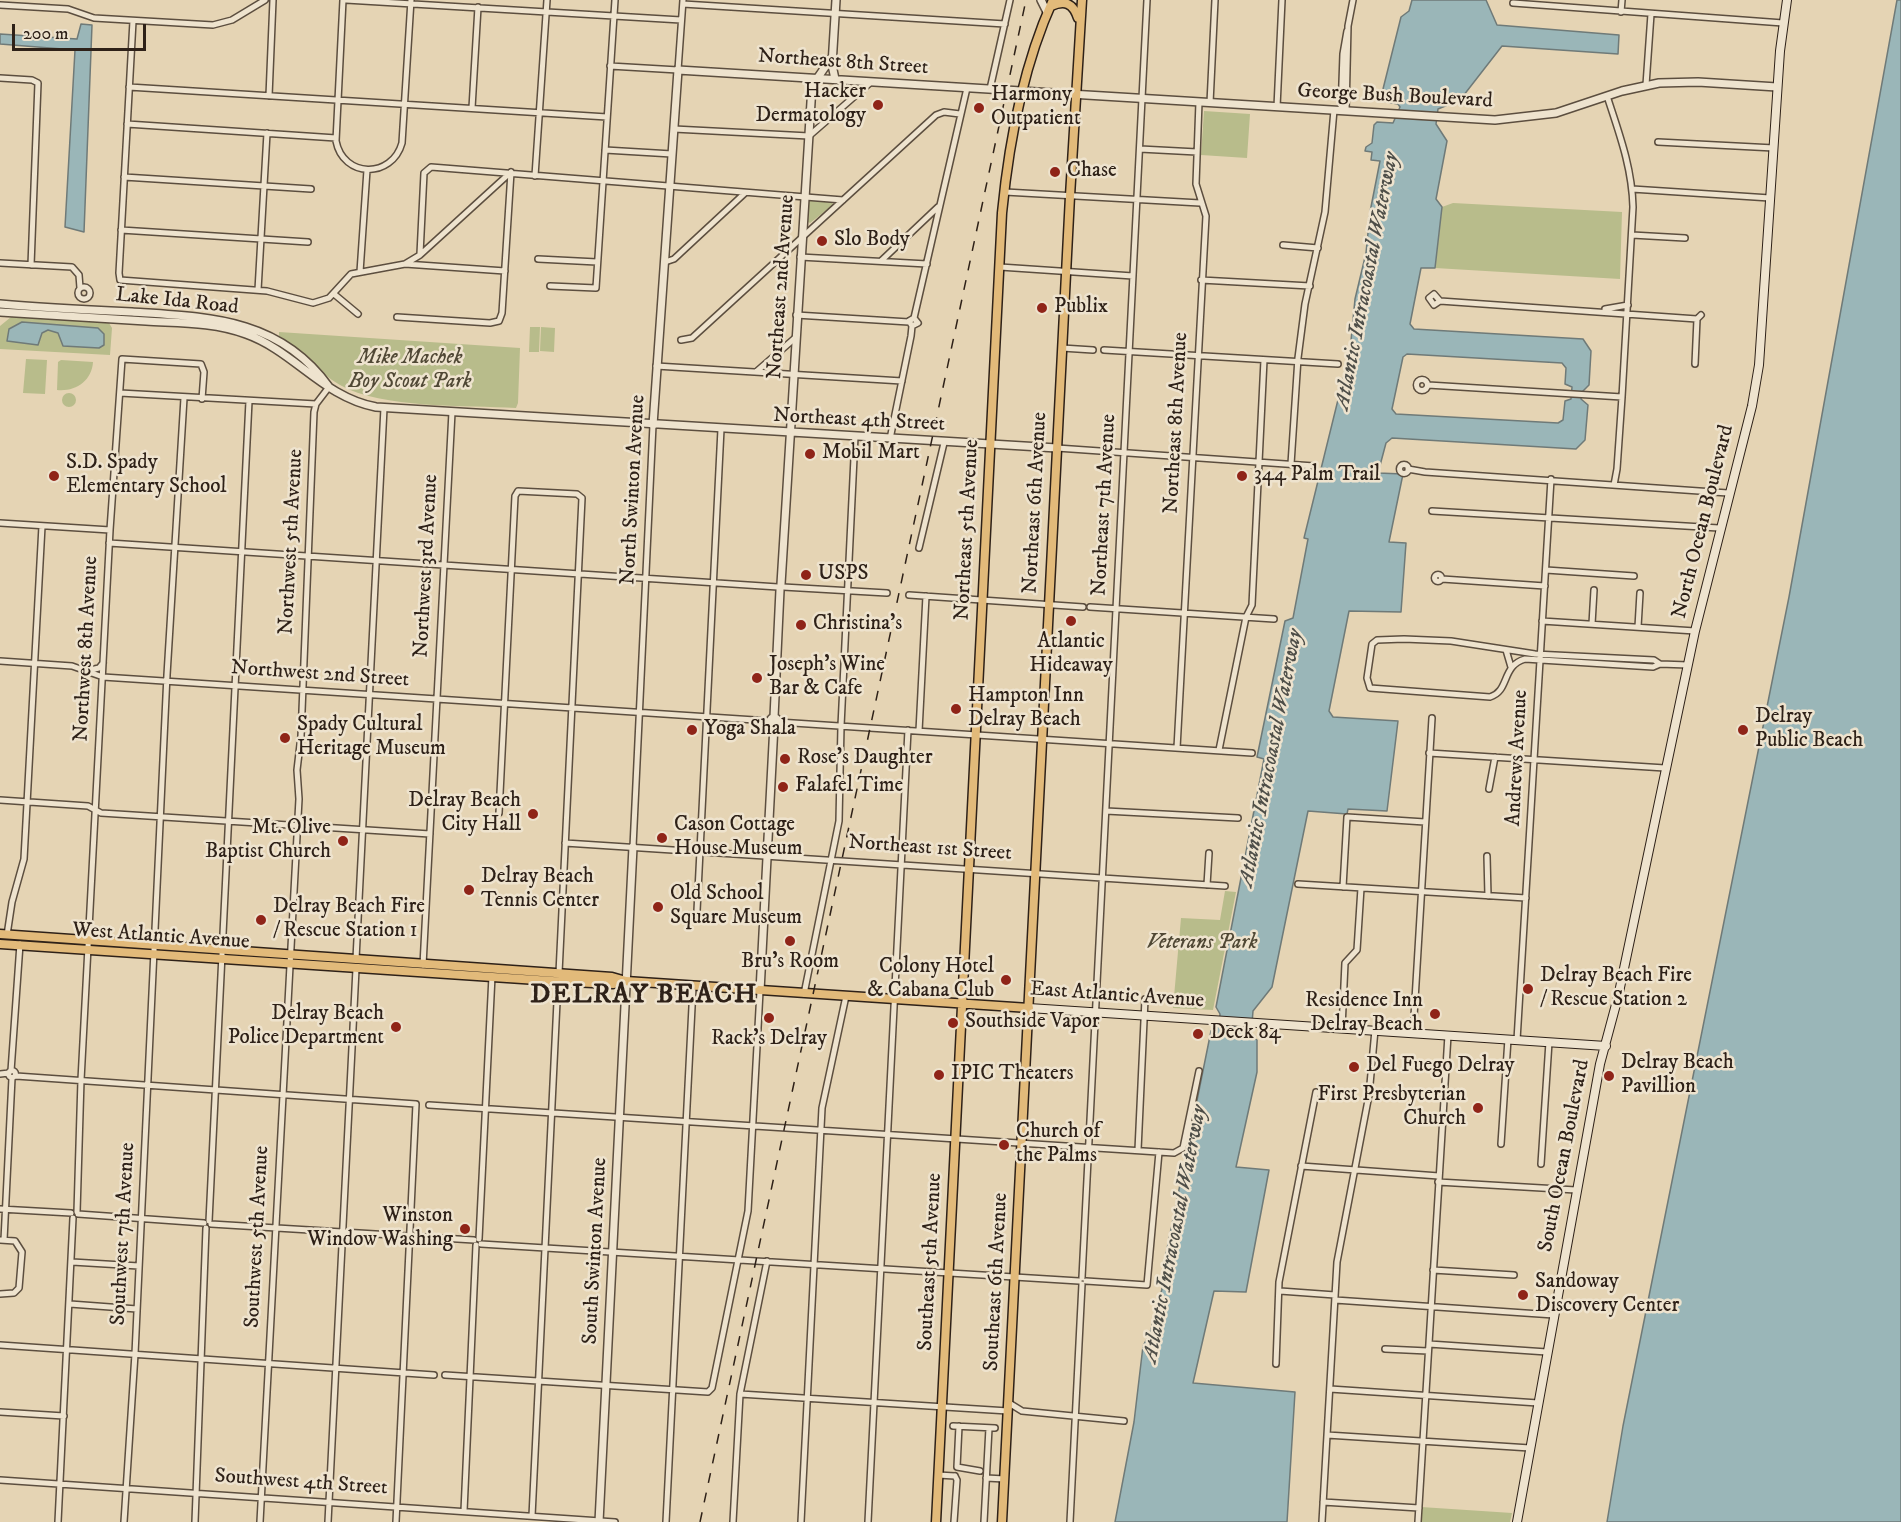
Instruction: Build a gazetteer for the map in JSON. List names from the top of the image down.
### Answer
{
  "streets": {
    "main road": [
      "Northeast 6th Avenue",
      "North Ocean Boulevard",
      "Northeast 5th Avenue",
      "West Atlantic Avenue",
      "East Atlantic Avenue",
      "South Ocean Boulevard",
      "Southeast 5th Avenue",
      "Southeast 6th Avenue"
    ],
    "street": [
      "Northeast 8th Street",
      "George Bush Boulevard",
      "Northeast 2nd Avenue",
      "Lake Ida Road",
      "Northeast 4th Street",
      "Northeast 8th Avenue",
      "North Swinton Avenue",
      "Northeast 7th Avenue",
      "Northwest 5th Avenue",
      "Northwest 3rd Avenue",
      "Northwest 8th Avenue",
      "Northwest 2nd Street",
      "Andrews Avenue",
      "Northeast 1st Street",
      "Southwest 7th Avenue",
      "Southwest 5th Avenue",
      "South Swinton Avenue",
      "Southwest 4th Street"
    ]
  },
  "crossings": [
    ["Northeast 8th Street", "George Bush Boulevard"],
    ["Northeast 8th Street", "Northeast 2nd Avenue"],
    ["Northeast 8th Street", "North Swinton Avenue"],
    ["George Bush Boulevard", "Northeast 8th Avenue"],
    ["George Bush Boulevard", "Northeast 6th Avenue"],
    ["George Bush Boulevard", "Northeast 7th Avenue"],
    ["George Bush Boulevard", "North Ocean Boulevard"],
    ["George Bush Boulevard", "Northeast 5th Avenue"],
    ["Northeast 2nd Avenue", "Northeast 4th Street"],
    ["Northeast 2nd Avenue", "Northwest 2nd Street"],
    ["Northeast 2nd Avenue", "Northeast 1st Street"],
    ["Northeast 2nd Avenue", "East Atlantic Avenue"],
    ["Lake Ida Road", "Northeast 4th Street"],
    ["Lake Ida Road", "North Swinton Avenue"],
    ["Lake Ida Road", "Northwest 3rd Avenue"],
    ["Northeast 4th Street", "Northeast 8th Avenue"],
    ["Northeast 4th Street", "North Swinton Avenue"],
    ["Northeast 4th Street", "Northeast 6th Avenue"],
    ["Northeast 4th Street", "Northeast 7th Avenue"],
    ["Northeast 4th Street", "Northeast 5th Avenue"],
    ["Northeast 8th Avenue", "Northwest 2nd Street"],
    ["North Swinton Avenue", "Northwest 2nd Street"],
    ["North Swinton Avenue", "Northeast 1st Street"],
    ["North Swinton Avenue", "West Atlantic Avenue"],
    ["North Swinton Avenue", "East Atlantic Avenue"],
    ["North Swinton Avenue", "South Swinton Avenue"],
    ["Northeast 6th Avenue", "Northwest 2nd Street"],
    ["Northeast 6th Avenue", "Northeast 1st Street"],
    ["Northeast 6th Avenue", "East Atlantic Avenue"],
    ["Northeast 6th Avenue", "Southeast 6th Avenue"],
    ["Northeast 7th Avenue", "Northwest 2nd Street"],
    ["Northeast 7th Avenue", "Northeast 1st Street"],
    ["Northeast 7th Avenue", "East Atlantic Avenue"],
    ["North Ocean Boulevard", "East Atlantic Avenue"],
    ["North Ocean Boulevard", "South Ocean Boulevard"],
    ["Northeast 5th Avenue", "Northwest 2nd Street"],
    ["Northeast 5th Avenue", "Northeast 1st Street"],
    ["Northeast 5th Avenue", "East Atlantic Avenue"],
    ["Northeast 5th Avenue", "Southeast 5th Avenue"],
    ["Northwest 5th Avenue", "Northwest 2nd Street"],
    ["Northwest 5th Avenue", "West Atlantic Avenue"],
    ["Northwest 5th Avenue", "Southwest 5th Avenue"],
    ["Northwest 3rd Avenue", "Northwest 2nd Street"],
    ["Northwest 3rd Avenue", "West Atlantic Avenue"],
    ["Northwest 8th Avenue", "Northwest 2nd Street"],
    ["Northwest 8th Avenue", "West Atlantic Avenue"],
    ["Northwest 2nd Street", "Southwest 7th Avenue"],
    ["Andrews Avenue", "East Atlantic Avenue"],
    ["West Atlantic Avenue", "East Atlantic Avenue"],
    ["West Atlantic Avenue", "Southwest 7th Avenue"],
    ["West Atlantic Avenue", "Southwest 5th Avenue"],
    ["West Atlantic Avenue", "South Swinton Avenue"],
    ["East Atlantic Avenue", "South Ocean Boulevard"],
    ["East Atlantic Avenue", "South Swinton Avenue"],
    ["East Atlantic Avenue", "Southeast 5th Avenue"],
    ["East Atlantic Avenue", "Southeast 6th Avenue"],
    ["Southwest 7th Avenue", "Southwest 4th Street"],
    ["Southwest 5th Avenue", "Southwest 4th Street"],
    ["South Swinton Avenue", "Southwest 4th Street"]
  ],
  "districts": ["DELRAY BEACH"],
  "water": ["Atlantic Intracoastal Waterway"],
  "parks": ["Mike Machek Boy Scout Park", "Veterans Park"],
  "places": [
    "Hacker Dermatology",
    "Harmony Outpatient",
    "Chase",
    "Slo Body",
    "Publix",
    "Mobil Mart",
    "S.D. Spady Elementary School",
    "344 Palm Trail",
    "USPS",
    "Atlantic Hideaway",
    "Christina's",
    "Joseph's Wine Bar & Cafe",
    "Hampton Inn Delray Beach",
    "Yoga Shala",
    "Delray Public Beach",
    "Spady Cultural Heritage Museum",
    "Rose's Daughter",
    "Falafel Time",
    "Delray Beach City Hall",
    "Cason Cottage House Museum",
    "Mt. Olive Baptist Church",
    "Delray Beach Tennis Center",
    "Old School Square Museum",
    "Delray Beach Fire / Rescue Station 1",
    "Bru's Room",
    "Colony Hotel & Cabana Club",
    "Delray Beach Fire / Rescue Station 2",
    "Residence Inn Delray Beach",
    "Rack's Delray",
    "Southside Vapor",
    "Delray Beach Police Department",
    "Deck 84",
    "Del Fuego Delray",
    "IPIC Theaters",
    "Delray Beach Pavillion",
    "First Presbyterian Church",
    "Church of the Palms",
    "Winston Window Washing",
    "Sandoway Discovery Center"
  ],
  "scale_bar": "200 m"
}
